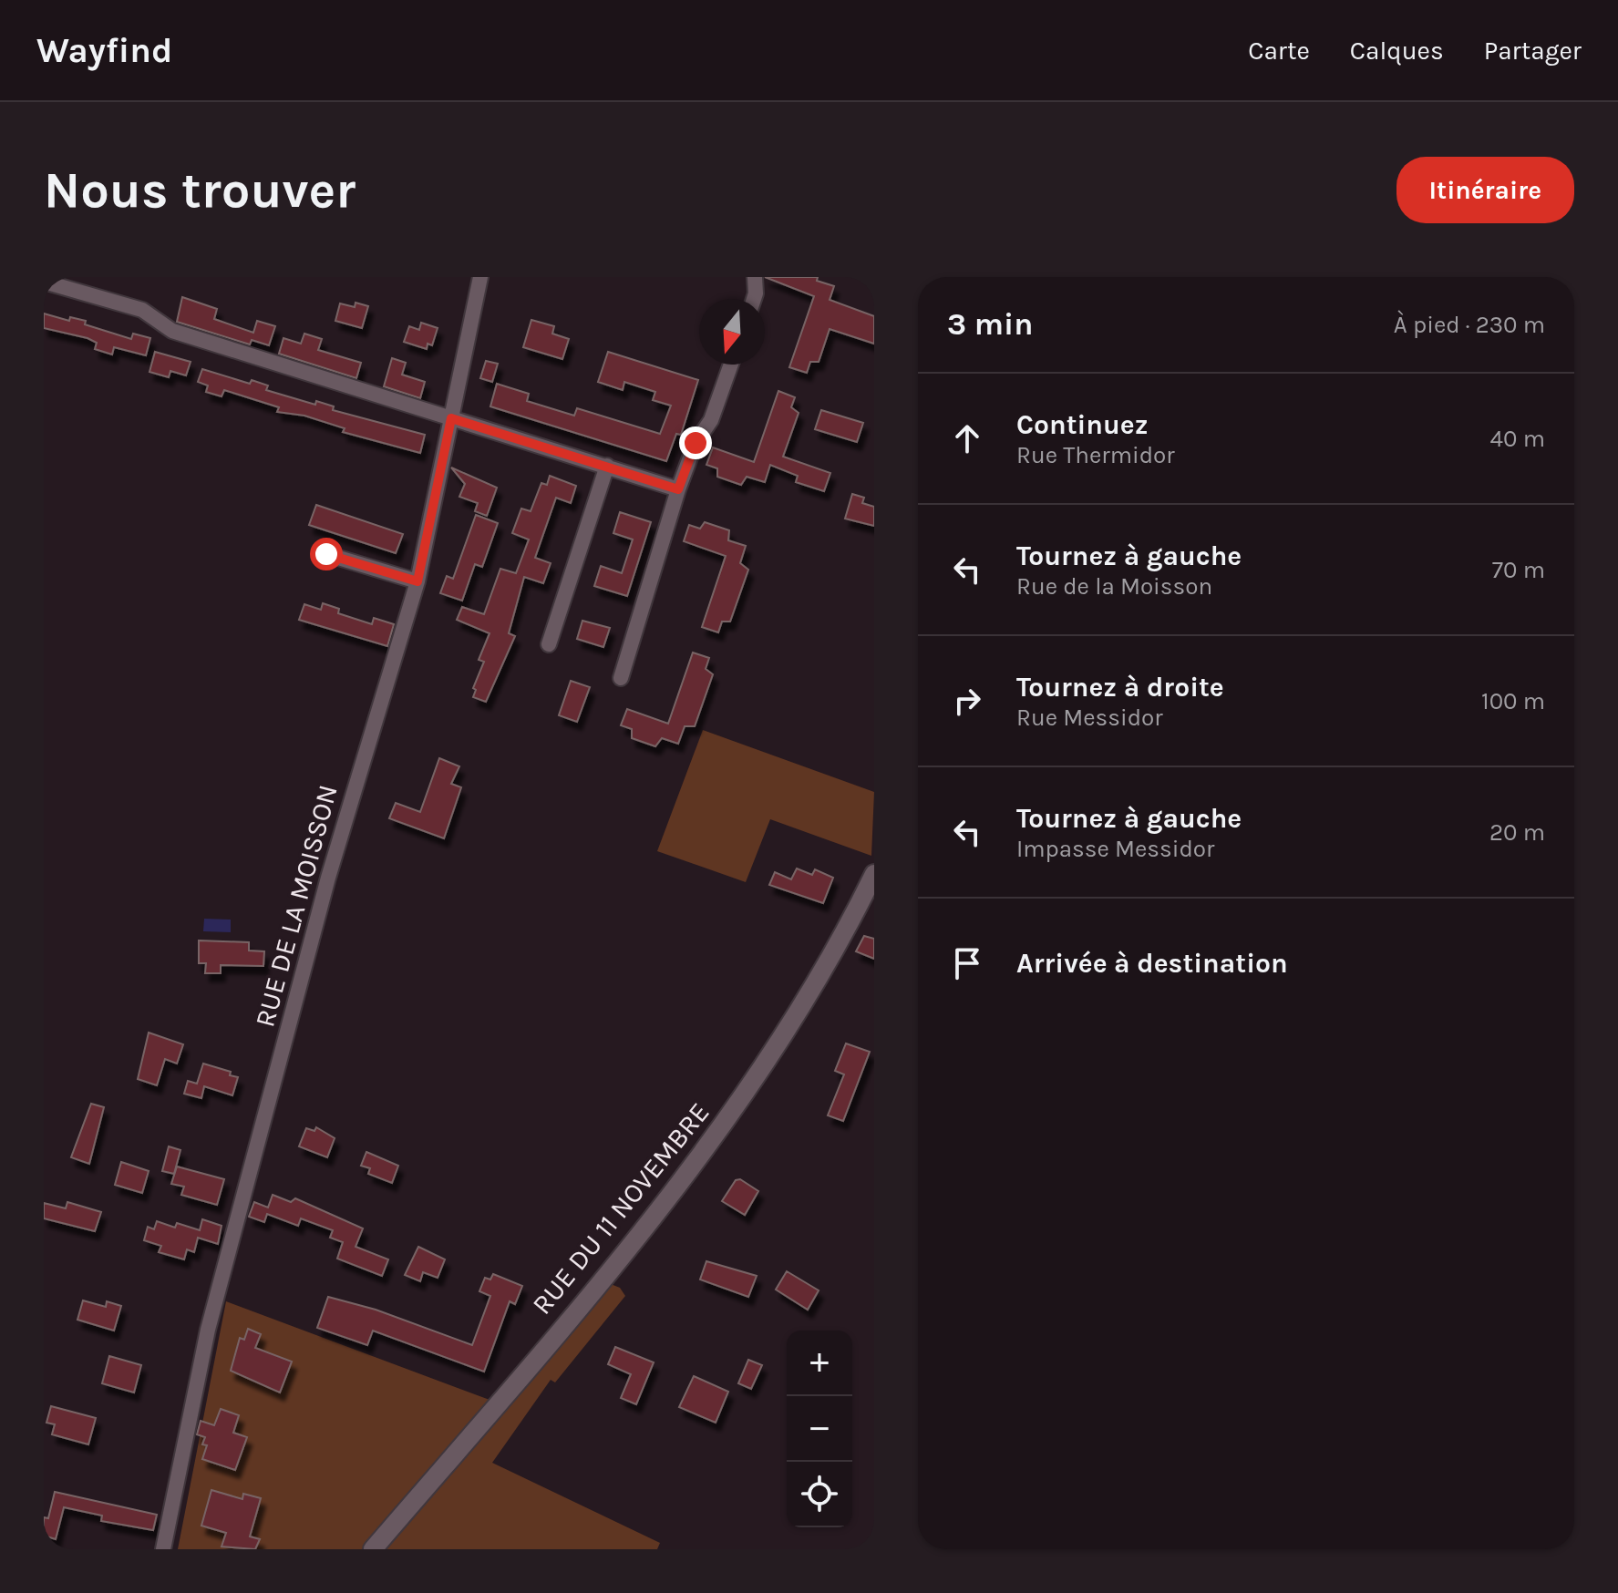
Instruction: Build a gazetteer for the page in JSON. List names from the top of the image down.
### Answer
{
  "streets": {
    "street": ["RUE DE LA MOISSON", "RUE DU 11 NOVEMBRE"]
  },
  "north": "bottom",
  "page": {
    "header": "Wayfind",
    "nav": ["Carte", "Calques", "Partager"],
    "buttons": "Itinéraire",
    "title": "Nous trouver",
    "heading": ["3 min", "À pied · 230 m"],
    "list": [
      ["Continuez", "Rue Thermidor", "40 m"],
      ["Tournez à gauche", "Rue de la Moisson", "70 m"],
      ["Tournez à droite", "Rue Messidor", "100 m"],
      ["Tournez à gauche", "Impasse Messidor", "20 m"],
      "Arrivée à destination"
    ],
    "map_buttons": ["+", "−"]
  }
}
